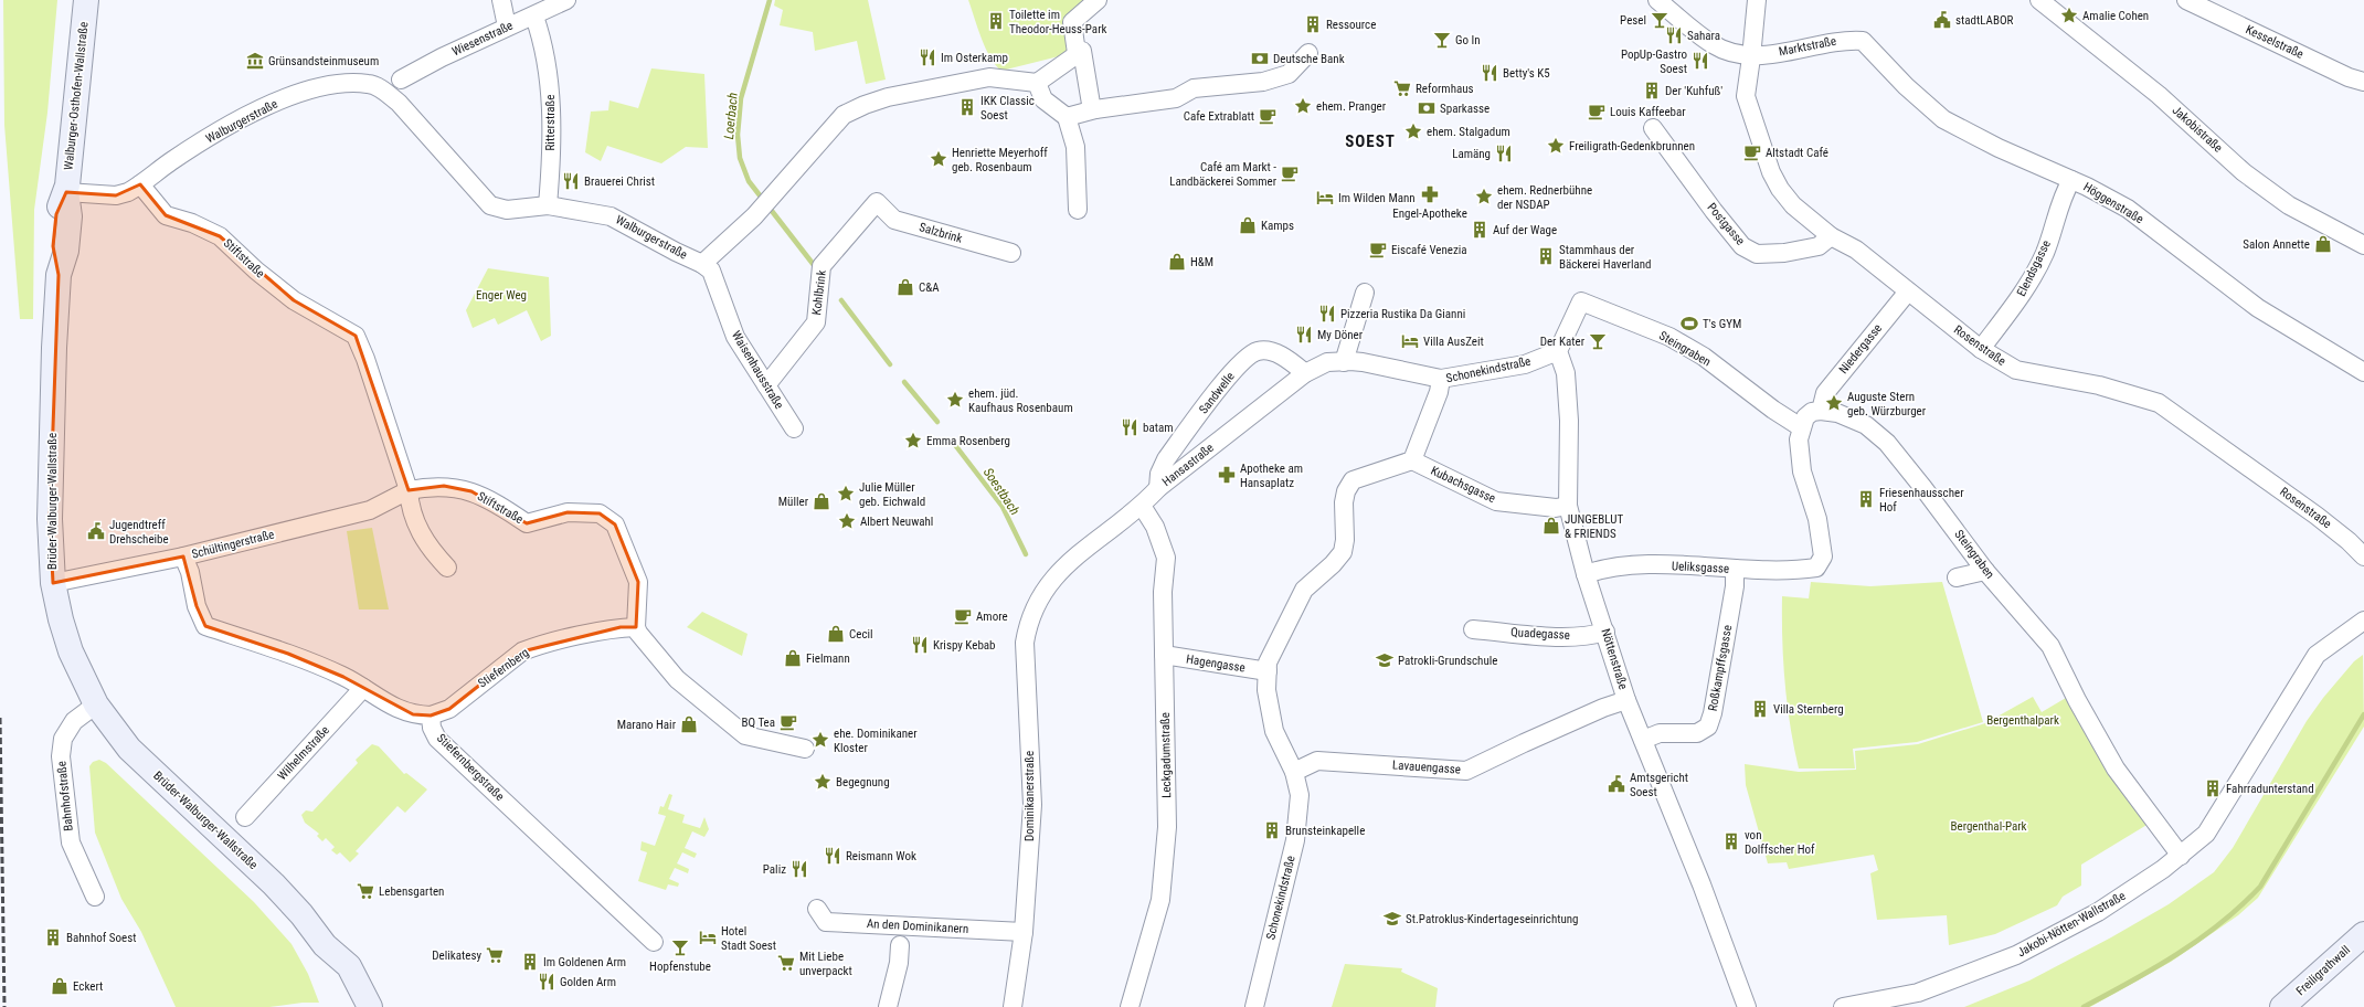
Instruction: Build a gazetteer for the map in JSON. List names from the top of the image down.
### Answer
{
  "streets": {
    "street": [
      "Wiesenstraße",
      "Kesselstraße",
      "Marktstraße",
      "Walburger-Osthofen-Wallstraße",
      "Walburgerstraße",
      "Ritterstraße",
      "Jakobistraße",
      "Höggenstraße",
      "Postgasse",
      "Salzbrink",
      "Stiftstraße",
      "Elendsgasse",
      "Kohlbrink",
      "Rosenstraße",
      "Steingraben",
      "Niedergasse",
      "Waisenhausstraße",
      "Schonekindstraße",
      "Sandwelle",
      "Hansastraße",
      "Kubachsgasse",
      "Brüder-Walburger-Wallstraße",
      "Schültingerstraße",
      "Ueliksgasse",
      "Quadegasse",
      "Nöttenstraße",
      "Hagengasse",
      "Stiefernberg",
      "Roßkampffsgasse",
      "Wilhelmstraße",
      "Leckgadumstraße",
      "Stiefernbergstraße",
      "Lavauengasse",
      "Bahnhofstraße",
      "Dominikanerstraße",
      "Jakobi-Nötten-Wallstraße",
      "An den Dominikanern",
      "Freiligrathwall"
    ]
  },
  "crossings": [
    ["Wiesenstraße", "Ritterstraße"],
    ["Marktstraße", "Höggenstraße"],
    ["Marktstraße", "Rosenstraße"],
    ["Walburger-Osthofen-Wallstraße", "Walburgerstraße"],
    ["Walburger-Osthofen-Wallstraße", "Brüder-Walburger-Wallstraße"],
    ["Walburgerstraße", "Ritterstraße"],
    ["Walburgerstraße", "Stiftstraße"],
    ["Walburgerstraße", "Waisenhausstraße"],
    ["Walburgerstraße", "Brüder-Walburger-Wallstraße"],
    ["Höggenstraße", "Elendsgasse"],
    ["Postgasse", "Rosenstraße"],
    ["Salzbrink", "Kohlbrink"],
    ["Stiftstraße", "Schültingerstraße"],
    ["Stiftstraße", "Stiefernberg"],
    ["Elendsgasse", "Rosenstraße"],
    ["Kohlbrink", "Waisenhausstraße"],
    ["Rosenstraße", "Niedergasse"],
    ["Steingraben", "Niedergasse"],
    ["Steingraben", "Schonekindstraße"],
    ["Steingraben", "Ueliksgasse"],
    ["Steingraben", "Nöttenstraße"],
    ["Steingraben", "Jakobi-Nötten-Wallstraße"],
    ["Schonekindstraße", "Hansastraße"],
    ["Schonekindstraße", "Kubachsgasse"],
    ["Schonekindstraße", "Nöttenstraße"],
    ["Schonekindstraße", "Hagengasse"],
    ["Schonekindstraße", "Lavauengasse"],
    ["Sandwelle", "Hansastraße"],
    ["Hansastraße", "Leckgadumstraße"],
    ["Hansastraße", "Dominikanerstraße"],
    ["Kubachsgasse", "Nöttenstraße"],
    ["Brüder-Walburger-Wallstraße", "Schültingerstraße"],
    ["Brüder-Walburger-Wallstraße", "Bahnhofstraße"],
    ["Ueliksgasse", "Nöttenstraße"],
    ["Ueliksgasse", "Roßkampffsgasse"],
    ["Quadegasse", "Nöttenstraße"],
    ["Nöttenstraße", "Roßkampffsgasse"],
    ["Nöttenstraße", "Lavauengasse"],
    ["Hagengasse", "Leckgadumstraße"],
    ["Stiefernberg", "Stiefernbergstraße"],
    ["Dominikanerstraße", "An den Dominikanern"]
  ],
  "districts": ["SOEST"],
  "water": ["Loerbach", "Soestbach"],
  "parks": ["Enger Weg", "Bergenthalpark", "Bergenthal-Park"],
  "places": {
    "place": [
      "Amalie Cohen",
      "ehem. Pranger",
      "ehem. Stalgadum",
      "Freiligrath-Gedenkbrunnen",
      "Henriette Meyerhoff geb. Rosenbaum",
      "ehem. Rednerbühne der NSDAP",
      "ehem. jüd. Kaufhaus Rosenbaum",
      "Auguste Stern geb. Würzburger",
      "Emma Rosenberg",
      "Julie Müller geb. Eichwald",
      "Albert Neuwahl",
      "ehe. Dominikaner Kloster",
      "Begegnung"
    ],
    "bar": [
      "Pesel",
      "Go In",
      "Der Kater",
      "Hopfenstube"
    ],
    "public building": ["stadtLABOR", "Jugendtreff Drehscheibe", "Amtsgericht Soest"],
    "building": [
      "Toilette im Theodor-Heuss-Park",
      "Ressource",
      "Der 'Kuhfuß'",
      "IKK Classic Soest",
      "Auf der Wage",
      "Stammhaus der Bäckerei Haverland",
      "Friesenhausscher Hof",
      "Villa Sternberg",
      "Fahrradunterstand",
      "Brunsteinkapelle",
      "von Dolffscher Hof",
      "Bahnhof Soest",
      "Im Goldenen Arm"
    ],
    "restaurant": [
      "Sahara",
      "Im Osterkamp",
      "PopUp-Gastro Soest",
      "Betty's K5",
      "Lamäng",
      "Brauerei Christ",
      "Pizzeria Rustika Da Gianni",
      "My Döner",
      "batam",
      "Krispy Kebab",
      "Reismann Wok",
      "Paliz",
      "Golden Arm"
    ],
    "bank": ["Deutsche Bank", "Sparkasse"],
    "museum": ["Grünsandsteinmuseum"],
    "supermarket": [
      "Reformhaus",
      "Lebensgarten",
      "Delikatesy",
      "Mit Liebe unverpackt"
    ],
    "cafe": [
      "Louis Kaffeebar",
      "Cafe Extrablatt",
      "Altstadt Café",
      "Café am Markt - Landbäckerei Sommer",
      "Eiscafé Venezia",
      "Amore",
      "BQ Tea"
    ],
    "pharmacy": ["Engel-Apotheke", "Apotheke am Hansaplatz"],
    "hotel": ["Im Wilden Mann", "Villa AusZeit", "Hotel Stadt Soest"],
    "shop": [
      "Kamps",
      "Salon Annette",
      "H&M",
      "C&A",
      "Müller",
      "JUNGEBLUT & FRIENDS",
      "Cecil",
      "Fielmann",
      "Marano Hair",
      "Eckert"
    ],
    "sports": ["T's GYM"],
    "school or university": ["Patrokli-Grundschule", "St.Patroklus-Kindertageseinrichtung"]
  }
}
